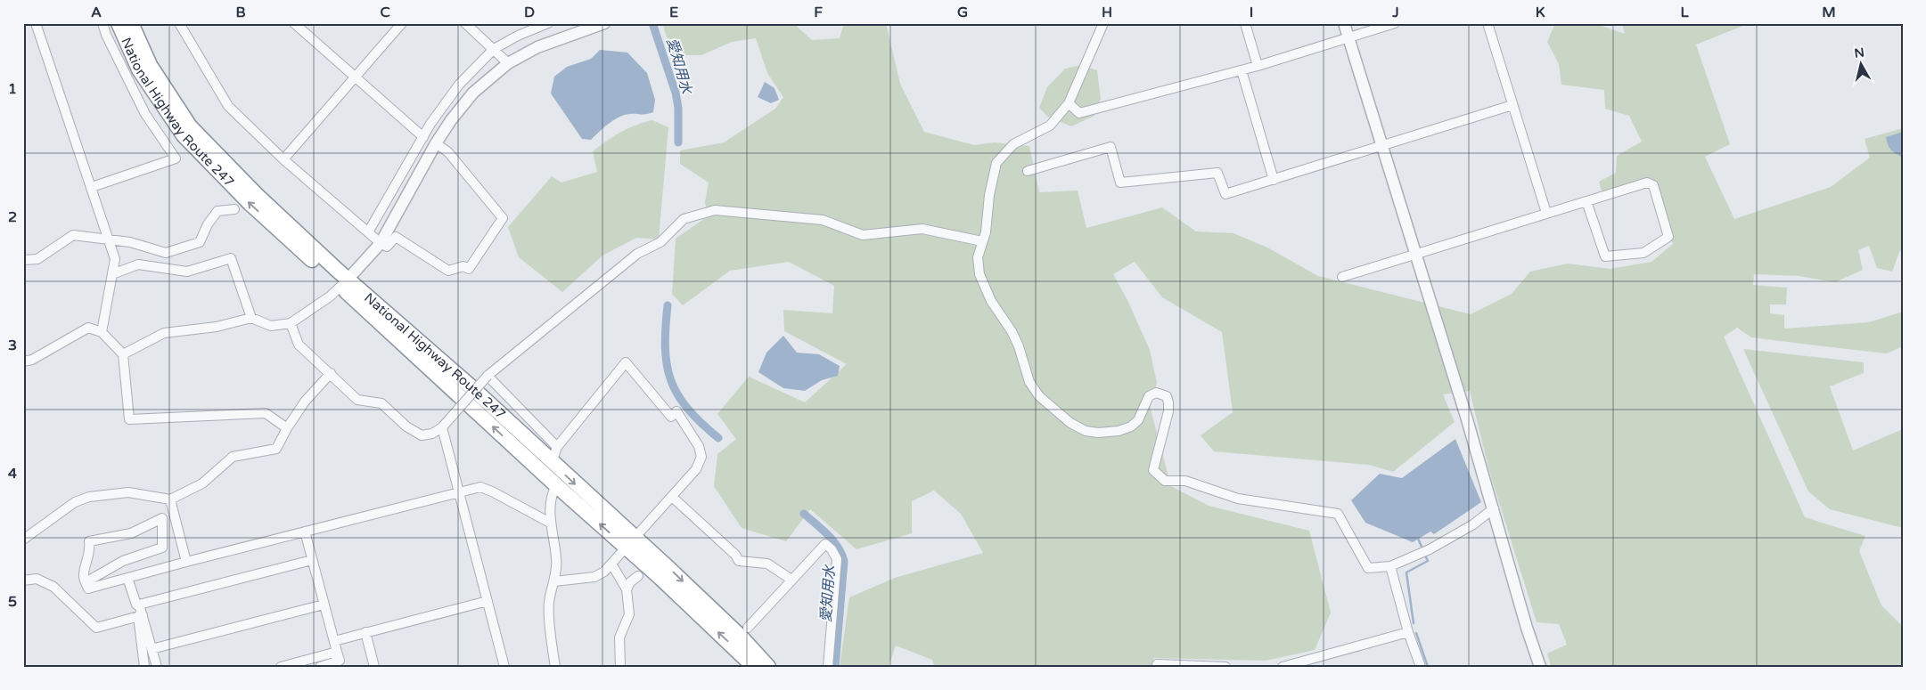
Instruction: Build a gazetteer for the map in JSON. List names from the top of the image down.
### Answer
{
  "streets": {
    "highway": ["National Highway Route 247"]
  },
  "water": ["愛知用水"],
  "north": "top",
  "grid": {
    "columns": [
      "A",
      "B",
      "C",
      "D",
      "E",
      "F",
      "G",
      "H",
      "I",
      "J",
      "K",
      "L",
      "M"
    ],
    "rows": [
      "1",
      "2",
      "3",
      "4",
      "5"
    ]
  }
}
